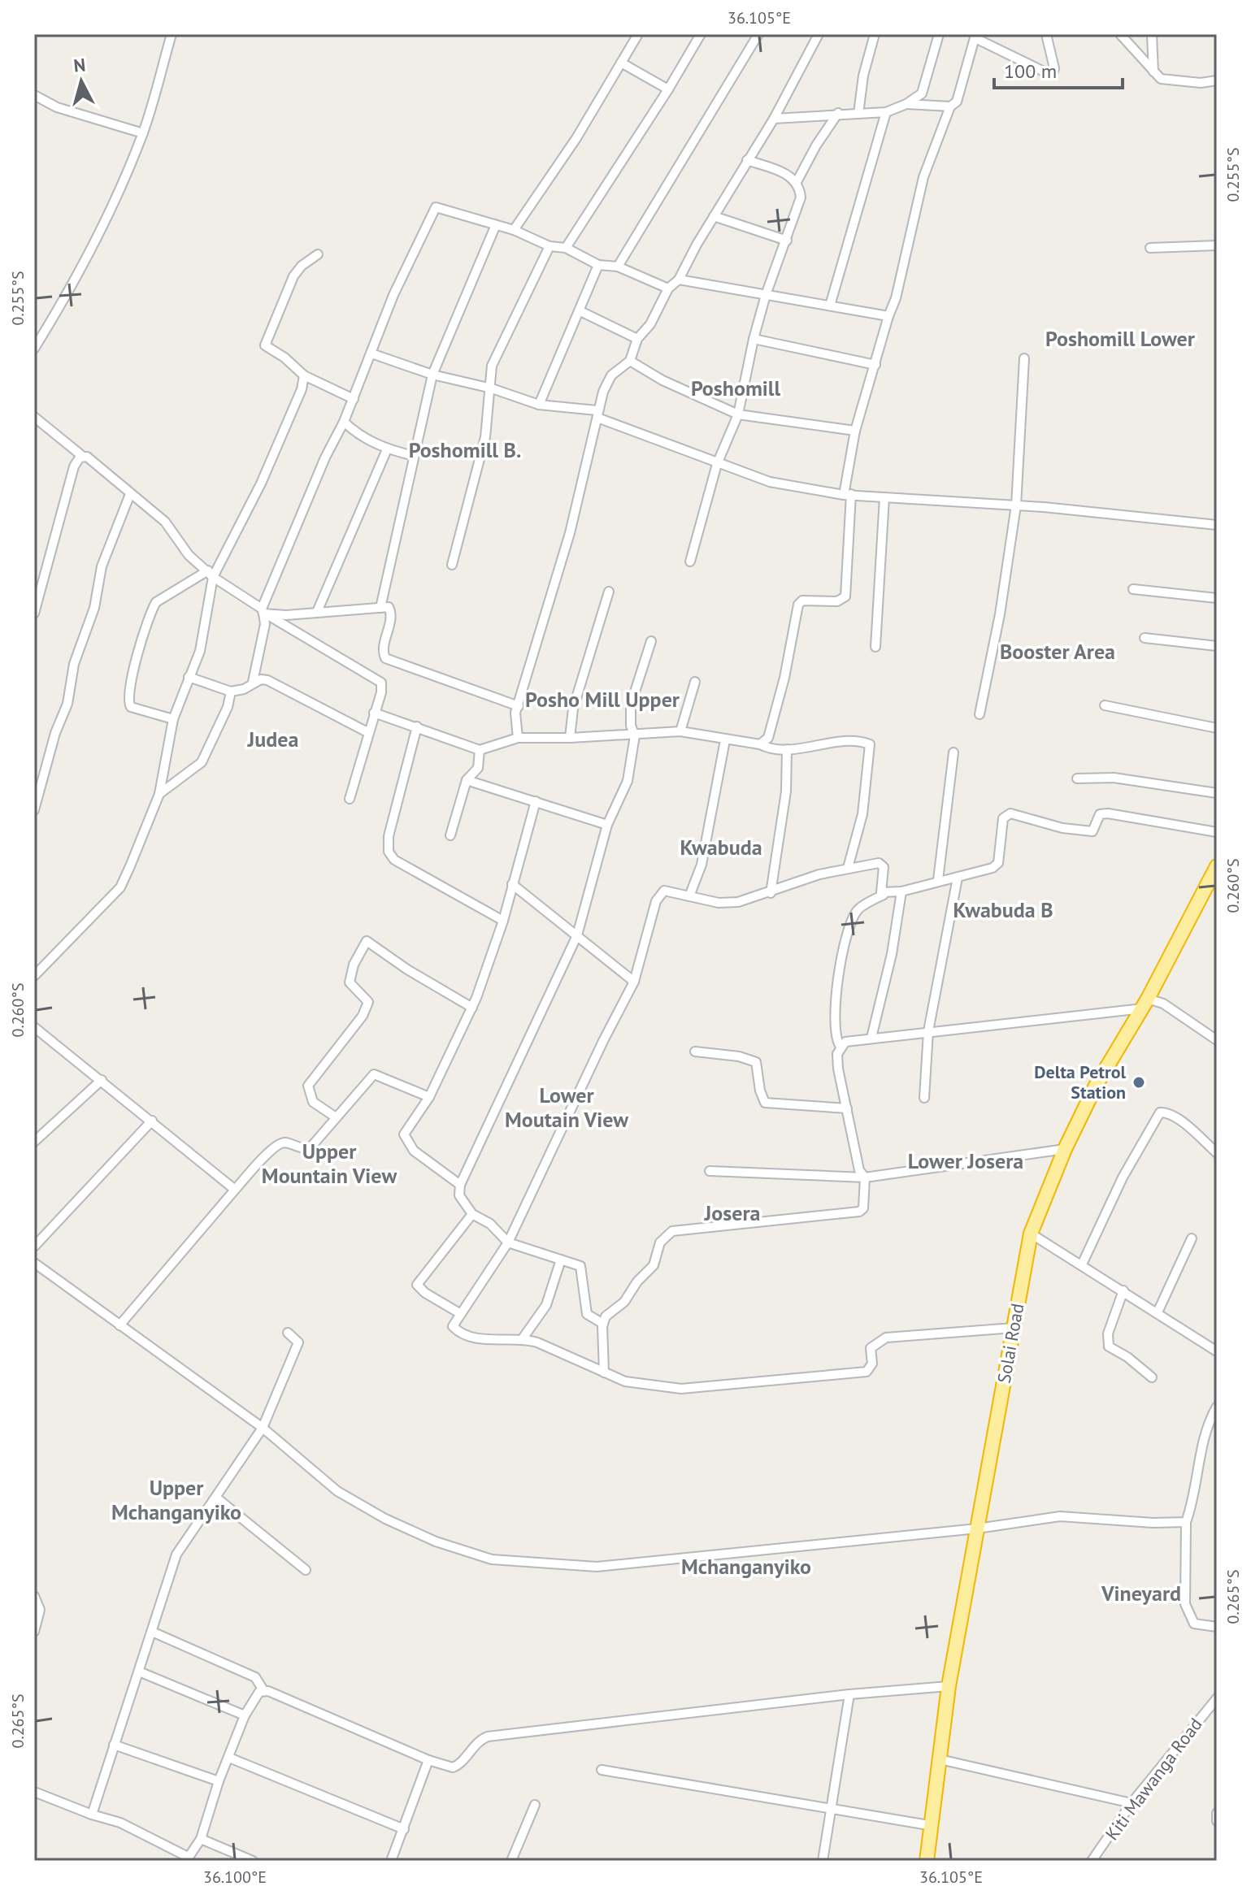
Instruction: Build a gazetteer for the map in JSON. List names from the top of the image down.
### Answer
{
  "streets": {
    "highway": ["Solai Road"],
    "street": ["Kiti Mawanga Road"]
  },
  "districts": [
    "Poshomill Lower",
    "Poshomill",
    "Poshomill B.",
    "Booster Area",
    "Posho Mill Upper",
    "Judea",
    "Kwabuda",
    "Kwabuda B",
    "Lower Moutain View",
    "Upper Mountain View",
    "Lower Josera",
    "Josera",
    "Upper Mchanganyiko",
    "Mchanganyiko",
    "Vineyard"
  ],
  "places": ["Delta Petrol Station"],
  "scale_bar": "100 m",
  "north": "top",
  "coordinates": [
    "36.105°E",
    "0.255°S",
    "0.260°S",
    "0.265°S",
    "36.100°E"
  ]
}
